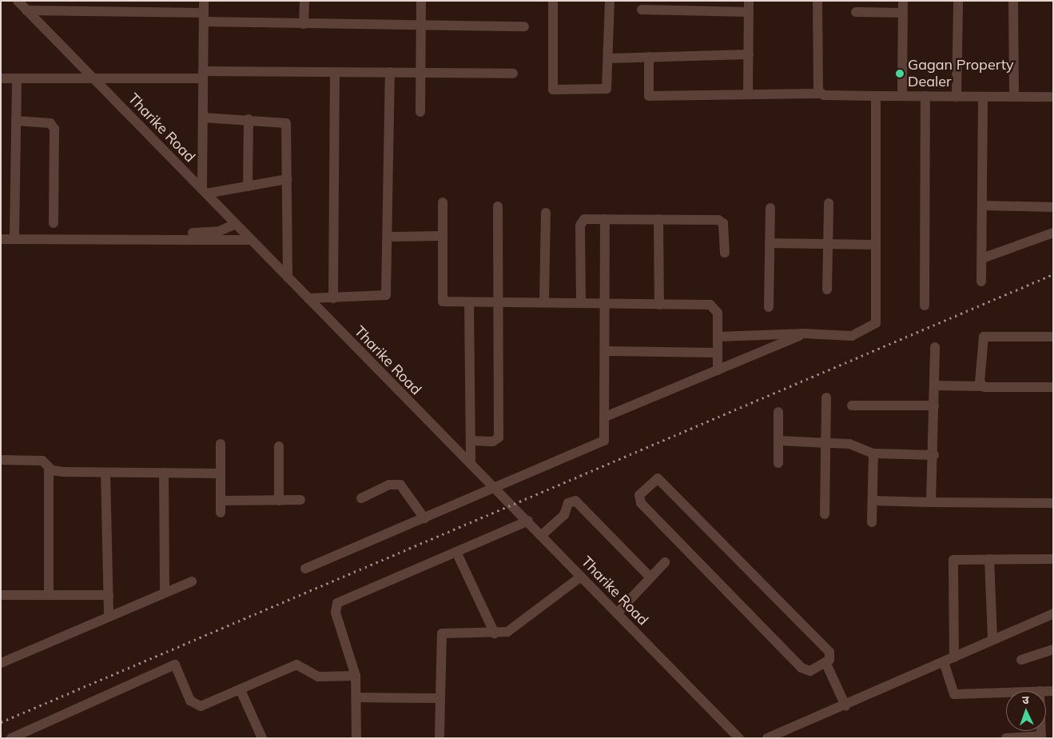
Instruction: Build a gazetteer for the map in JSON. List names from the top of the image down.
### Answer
{
  "streets": {
    "street": ["Tharike Road"]
  },
  "places": ["Gagan Property Dealer"],
  "north": "top"
}
